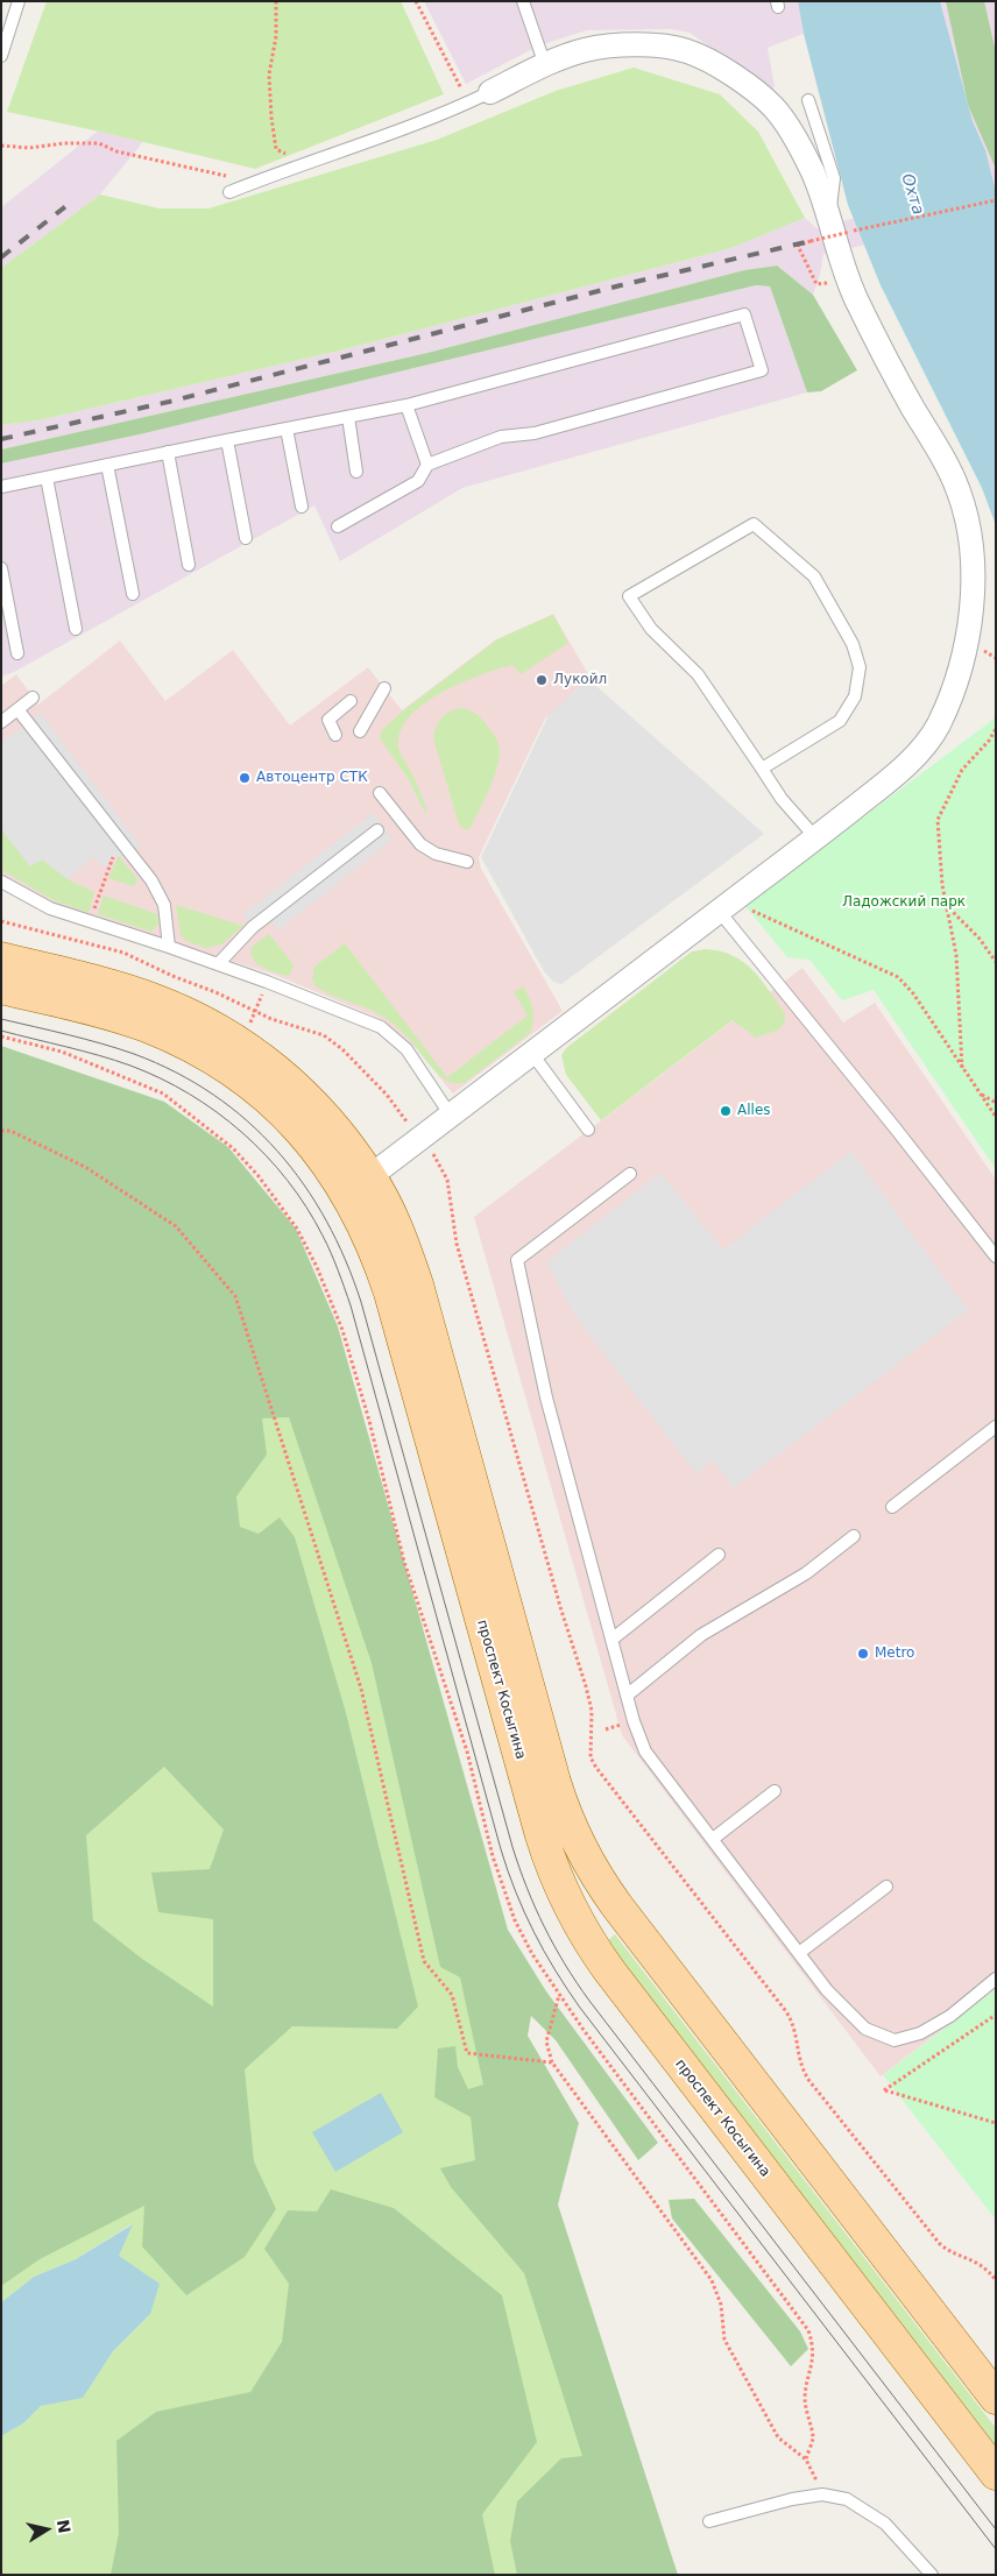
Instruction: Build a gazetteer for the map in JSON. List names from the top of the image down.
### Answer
{
  "streets": {
    "main road": ["проспект Косыгина"]
  },
  "water": ["Охта"],
  "parks": ["Ладожский парк"],
  "places": [
    "Лукойл",
    "Автоцентр СТК",
    "Alles",
    "Metro"
  ],
  "north": "right"
}
